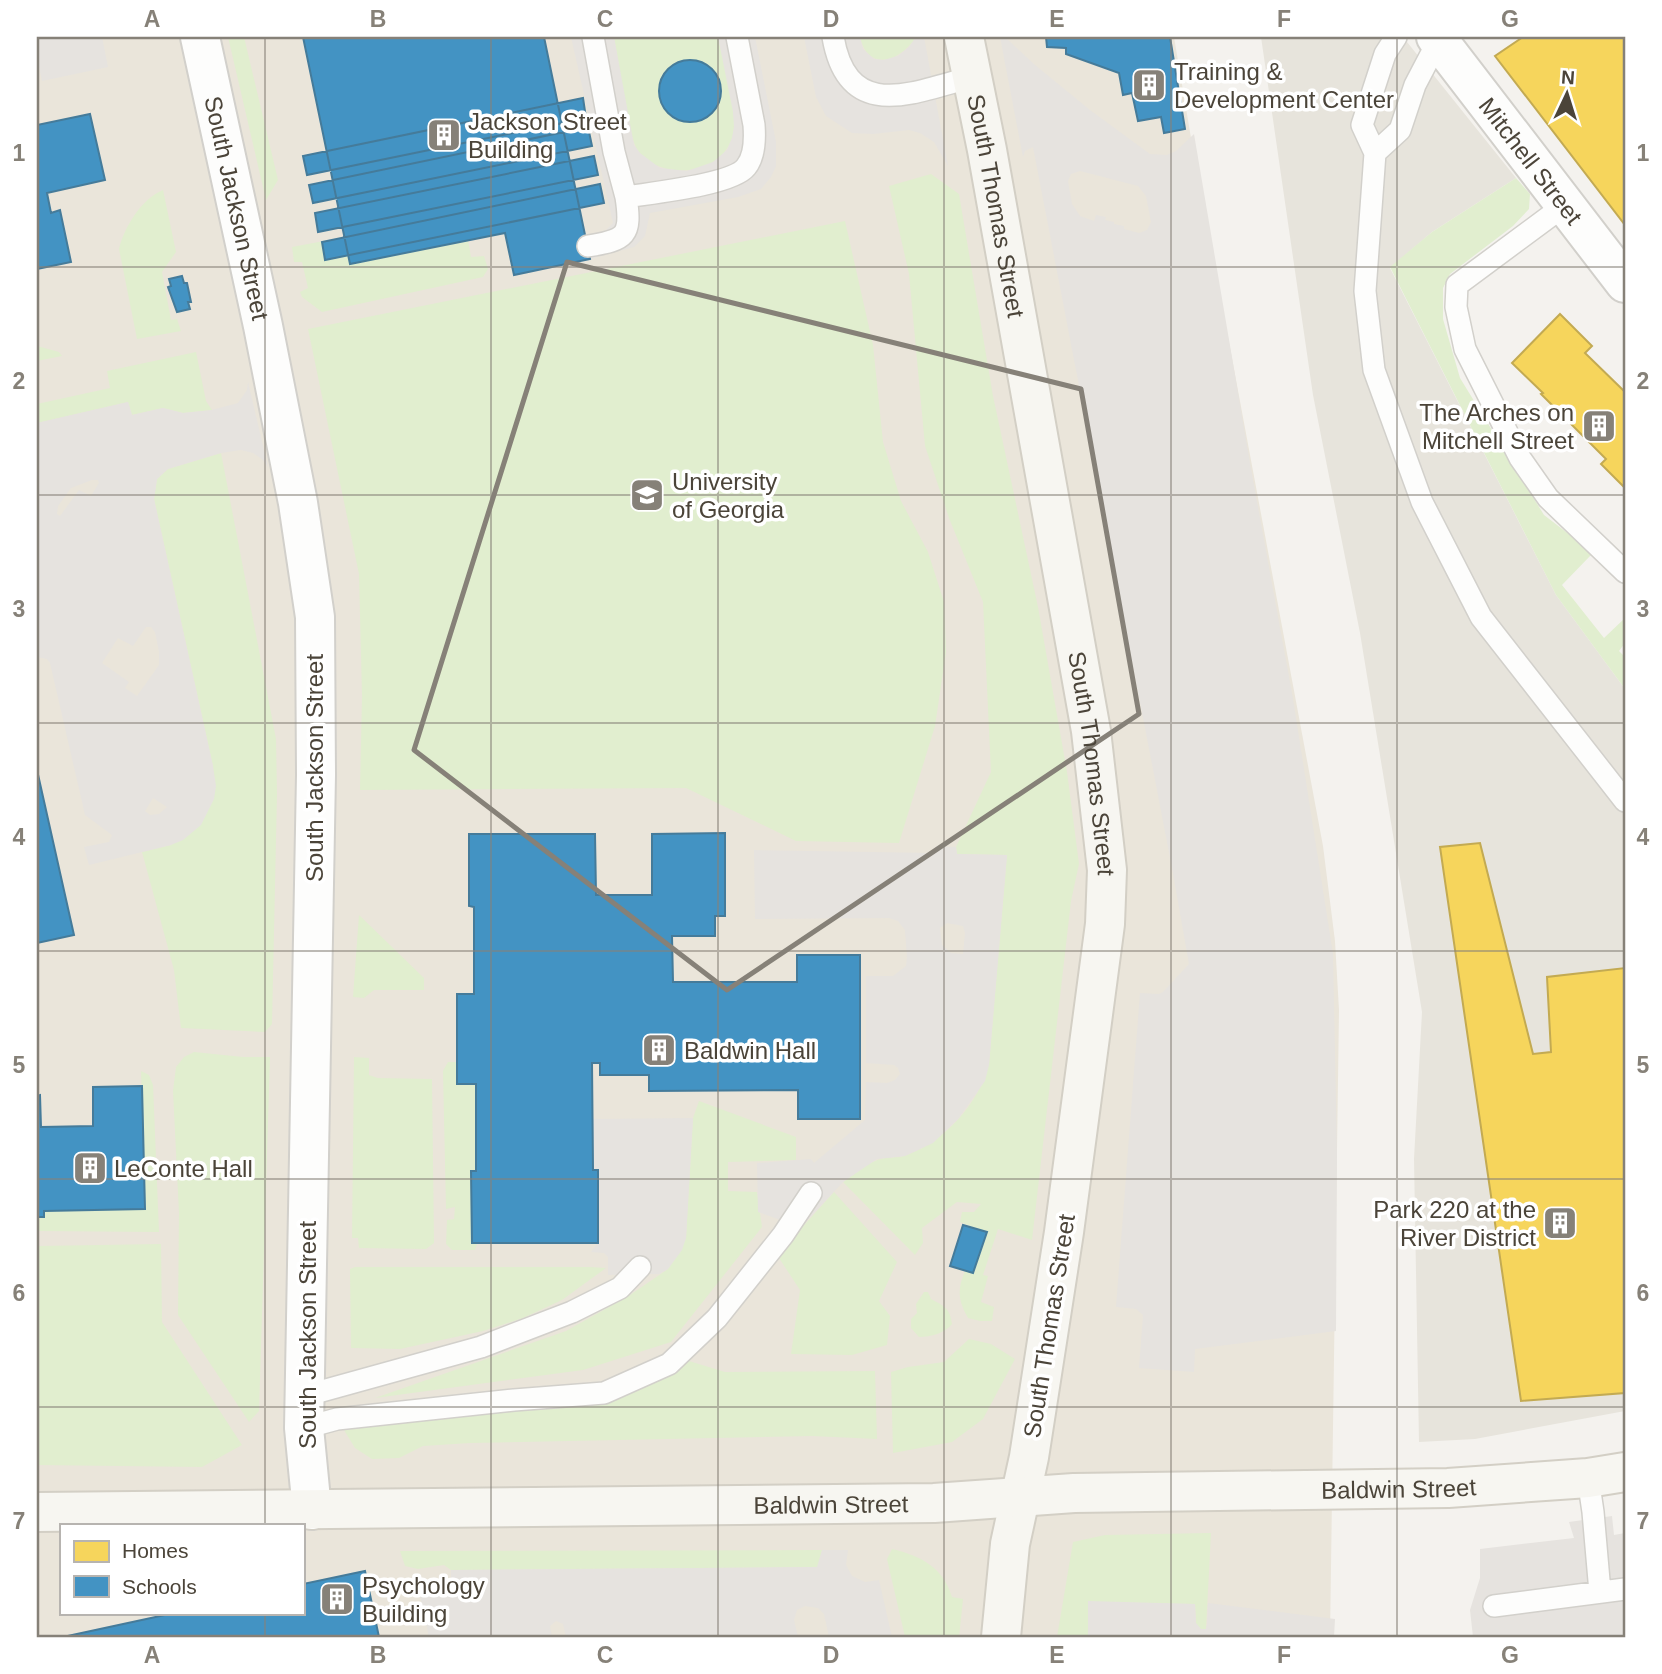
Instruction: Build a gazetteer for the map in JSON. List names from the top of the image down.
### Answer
{
  "streets": {
    "main road": ["South Thomas Street", "Baldwin Street"],
    "street": ["Mitchell Street", "South Jackson Street"]
  },
  "crossings": [
    ["South Thomas Street", "Baldwin Street"],
    ["South Jackson Street", "Baldwin Street"]
  ],
  "places": {
    "building": [
      "Training & Development Center",
      "Jackson Street Building",
      "The Arches on Mitchell Street",
      "Baldwin Hall",
      "LeConte Hall",
      "Park 220 at the River District",
      "Psychology Building"
    ],
    "school or university": ["University of Georgia"]
  },
  "legend": ["Homes", "Schools"],
  "north": "top",
  "grid": {
    "columns": [
      "A",
      "B",
      "C",
      "D",
      "E",
      "F",
      "G"
    ],
    "rows": [
      "1",
      "2",
      "3",
      "4",
      "5",
      "6",
      "7"
    ]
  }
}
